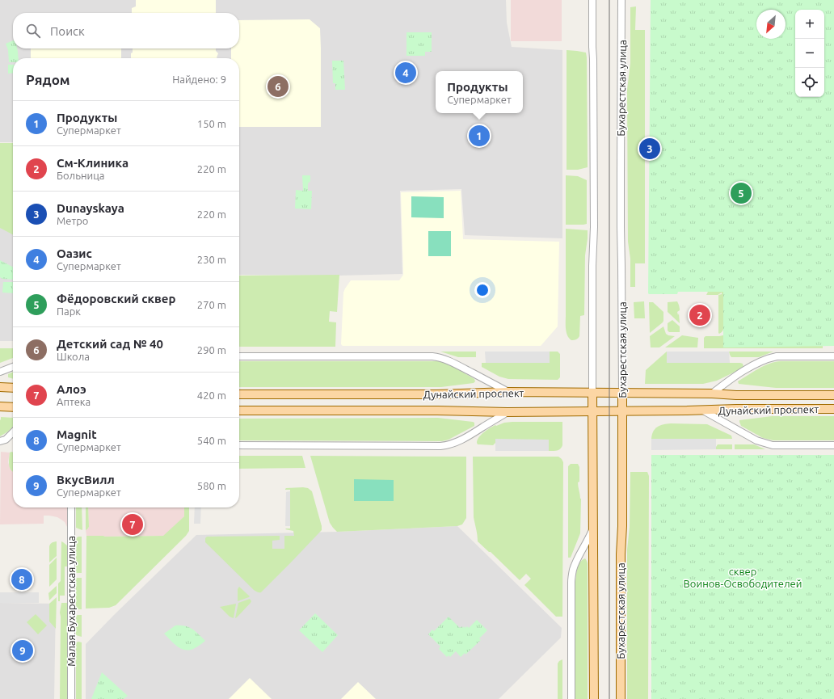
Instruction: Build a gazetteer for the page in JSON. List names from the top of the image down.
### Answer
{
  "streets": {
    "main road": ["Бухарестская улица", "Дунайский проспект"],
    "street": ["Малая Бухарестская улица"]
  },
  "crossings": [
    ["Бухарестская улица", "Дунайский проспект"]
  ],
  "parks": ["сквер Воинов-Освободителей"],
  "north": "bottom left",
  "page": {
    "map_buttons": ["+", "−"],
    "search": "Поиск",
    "heading": ["Рядом", "Найдено: 9"],
    "pins": [
      "4",
      "6",
      "1",
      "3",
      "5",
      "2",
      "7",
      "8",
      "9"
    ],
    "popup": ["Продукты", "Супермаркет"],
    "list": [
      {
        "mark": "1",
        "name": "Продукты",
        "note": "Супермаркет",
        "value": "150 m"
      },
      {
        "mark": "2",
        "name": "См-Клиника",
        "note": "Больница",
        "value": "220 m"
      },
      {
        "mark": "3",
        "name": "Dunayskaya",
        "note": "Метро",
        "value": "220 m"
      },
      {
        "mark": "4",
        "name": "Оазис",
        "note": "Супермаркет",
        "value": "230 m"
      },
      {
        "mark": "5",
        "name": "Фёдоровский сквер",
        "note": "Парк",
        "value": "270 m"
      },
      {
        "mark": "6",
        "name": "Детский сад № 40",
        "note": "Школа",
        "value": "290 m"
      },
      {
        "mark": "7",
        "name": "Алоэ",
        "note": "Аптека",
        "value": "420 m"
      },
      {
        "mark": "8",
        "name": "Magnit",
        "note": "Супермаркет",
        "value": "540 m"
      },
      {
        "mark": "9",
        "name": "ВкусВилл",
        "note": "Супермаркет",
        "value": "580 m"
      }
    ]
  }
}
